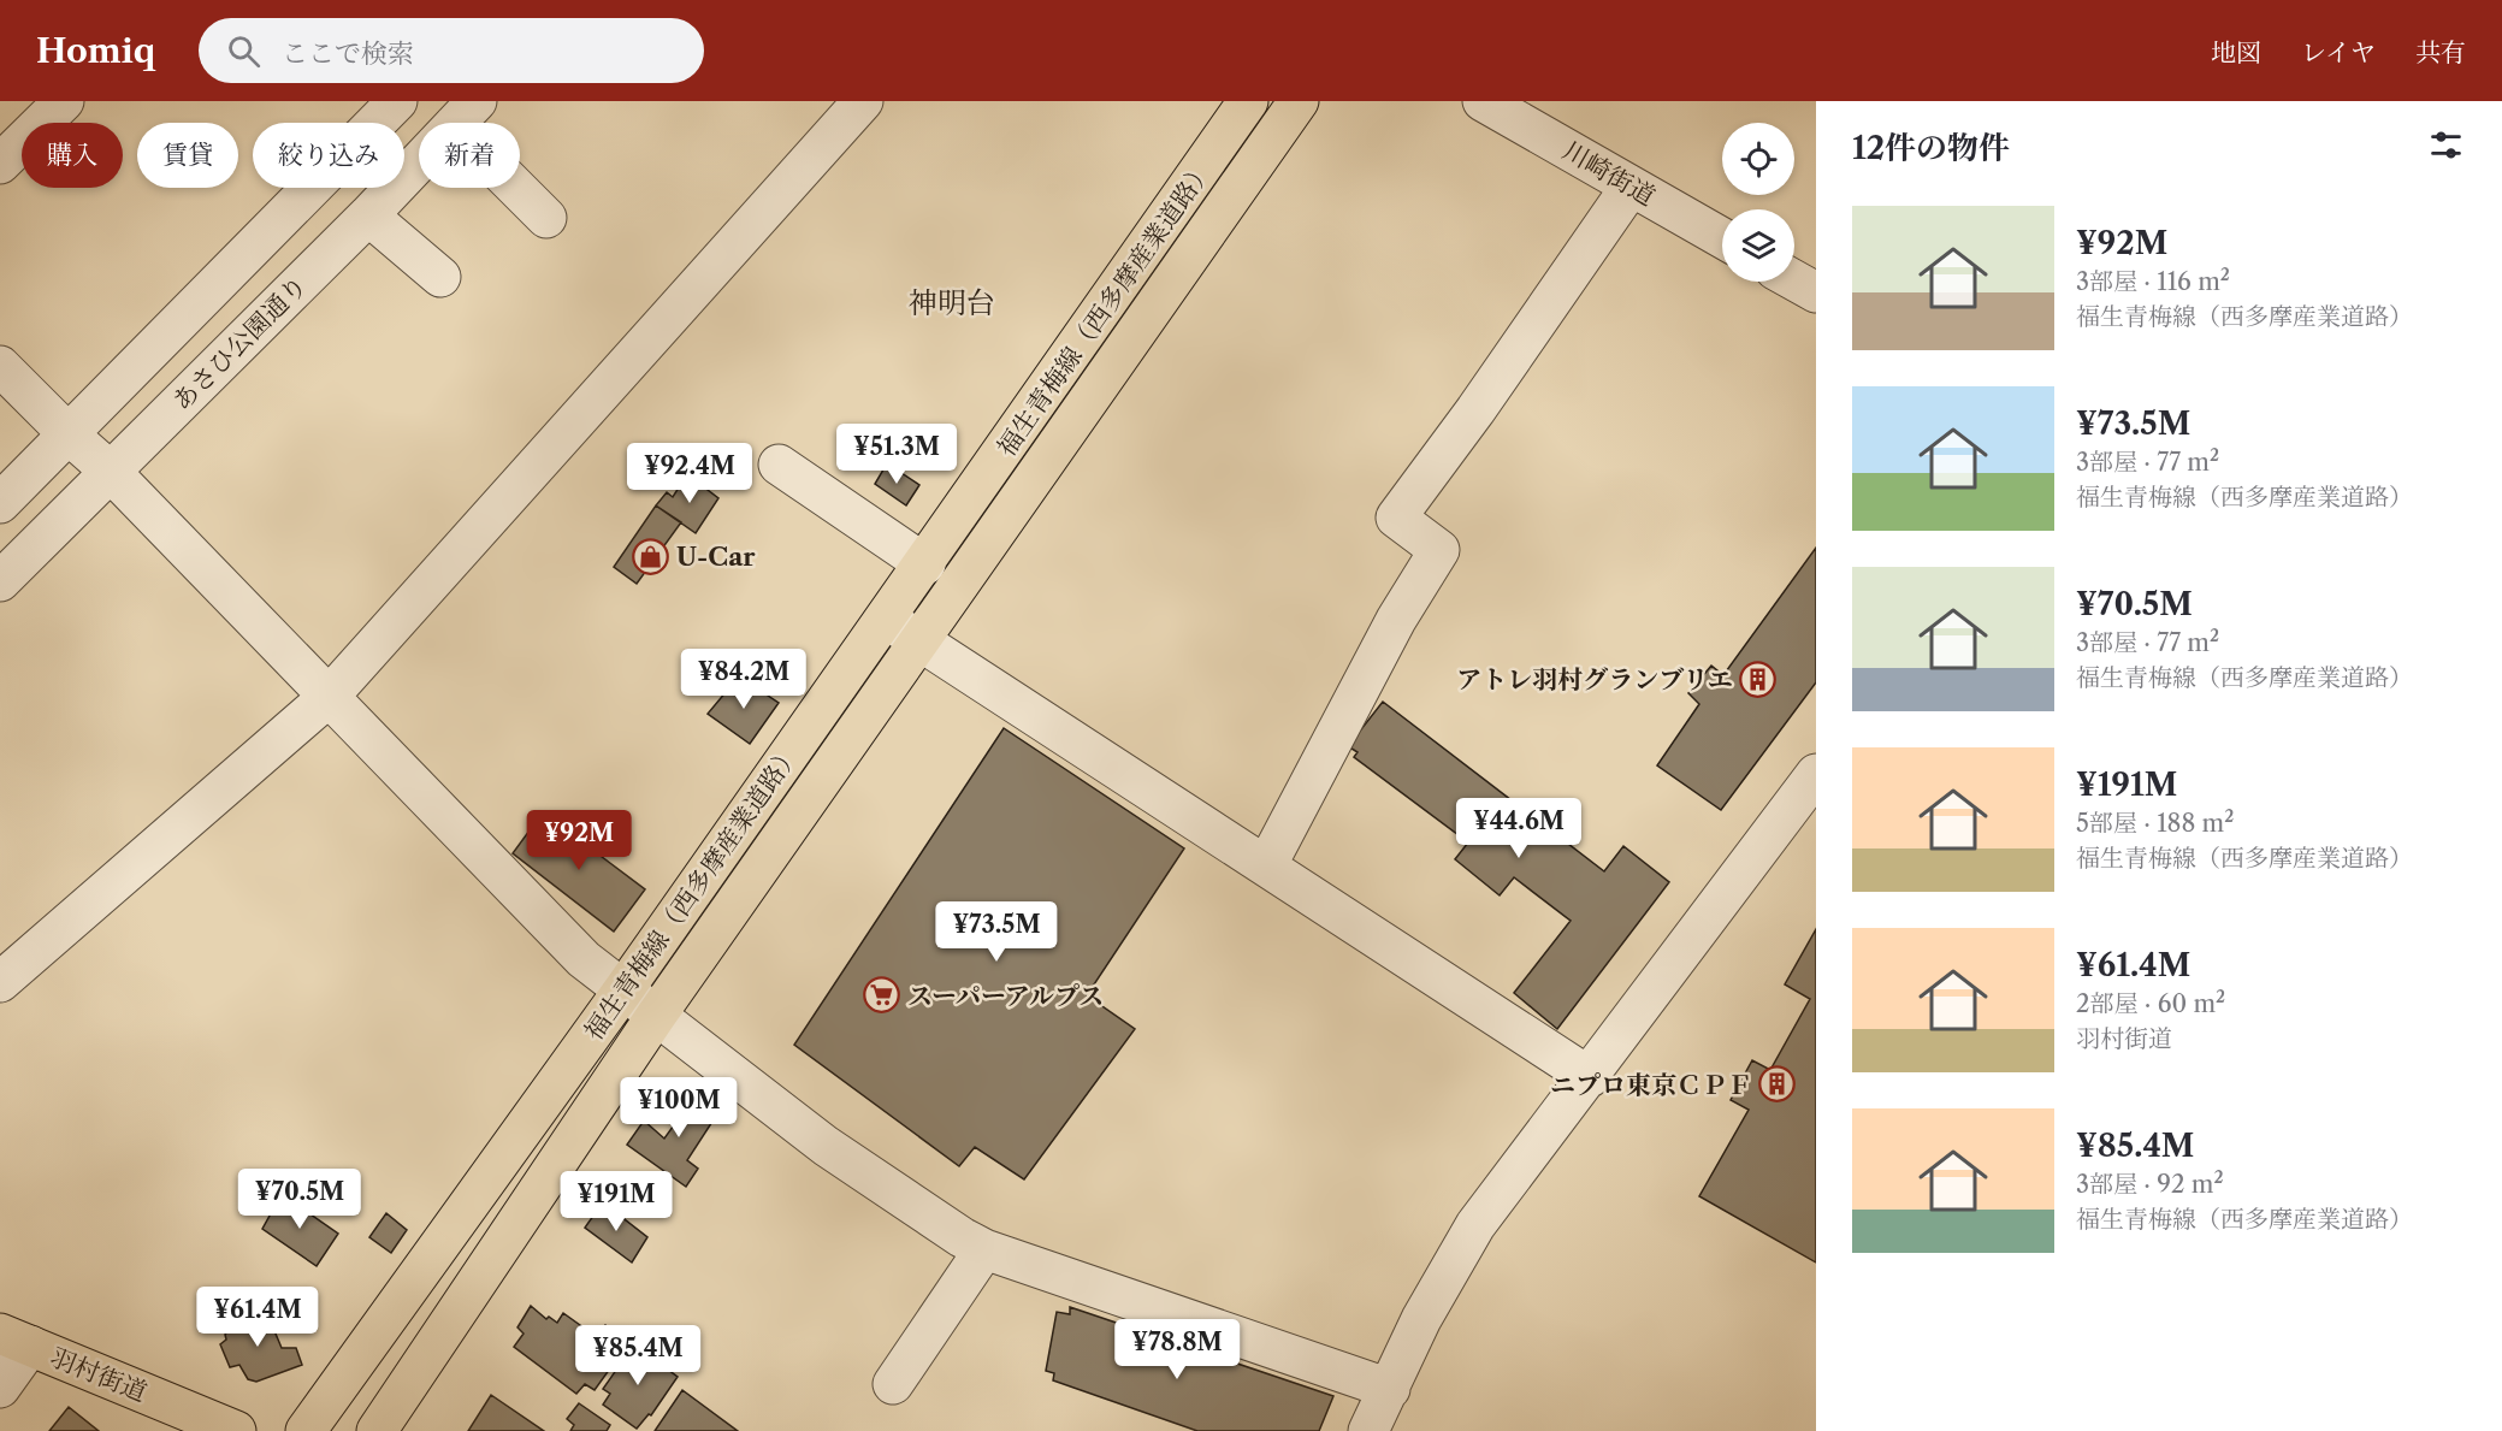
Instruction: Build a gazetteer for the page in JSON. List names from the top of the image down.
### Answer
{
  "streets": {
    "main road": ["福生青梅線（西多摩産業道路）", "羽村街道"],
    "street": ["川崎街道", "あさひ公園通り"]
  },
  "districts": ["神明台"],
  "places": {
    "shop": ["U-Car"],
    "building": ["アトレ羽村グランブリエ", "ニプロ東京ＣＰＦ"],
    "supermarket": ["スーパーアルプス"]
  },
  "page": {
    "header": "Homiq",
    "search": "ここで検索",
    "nav": ["地図", "レイヤ", "共有"],
    "heading": "12件の物件",
    "chip": [
      "購入",
      "賃貸",
      "絞り込み",
      "新着"
    ],
    "list": [
      {
        "name": "¥92M",
        "note": "3部屋 · 116 m² · 福生青梅線（西多摩産業道路）"
      },
      {
        "name": "¥73.5M",
        "note": "3部屋 · 77 m² · 福生青梅線（西多摩産業道路）"
      },
      {
        "name": "¥70.5M",
        "note": "3部屋 · 77 m² · 福生青梅線（西多摩産業道路）"
      },
      {
        "name": "¥191M",
        "note": "5部屋 · 188 m² · 福生青梅線（西多摩産業道路）"
      },
      {
        "name": "¥61.4M",
        "note": "2部屋 · 60 m² · 羽村街道"
      },
      {
        "name": "¥85.4M",
        "note": "3部屋 · 92 m² · 福生青梅線（西多摩産業道路）"
      }
    ],
    "price": [
      "¥51.3M",
      "¥92.4M",
      "¥84.2M",
      "¥44.6M",
      "¥92M",
      "¥73.5M",
      "¥100M",
      "¥70.5M",
      "¥191M",
      "¥61.4M",
      "¥78.8M",
      "¥85.4M"
    ]
  }
}
